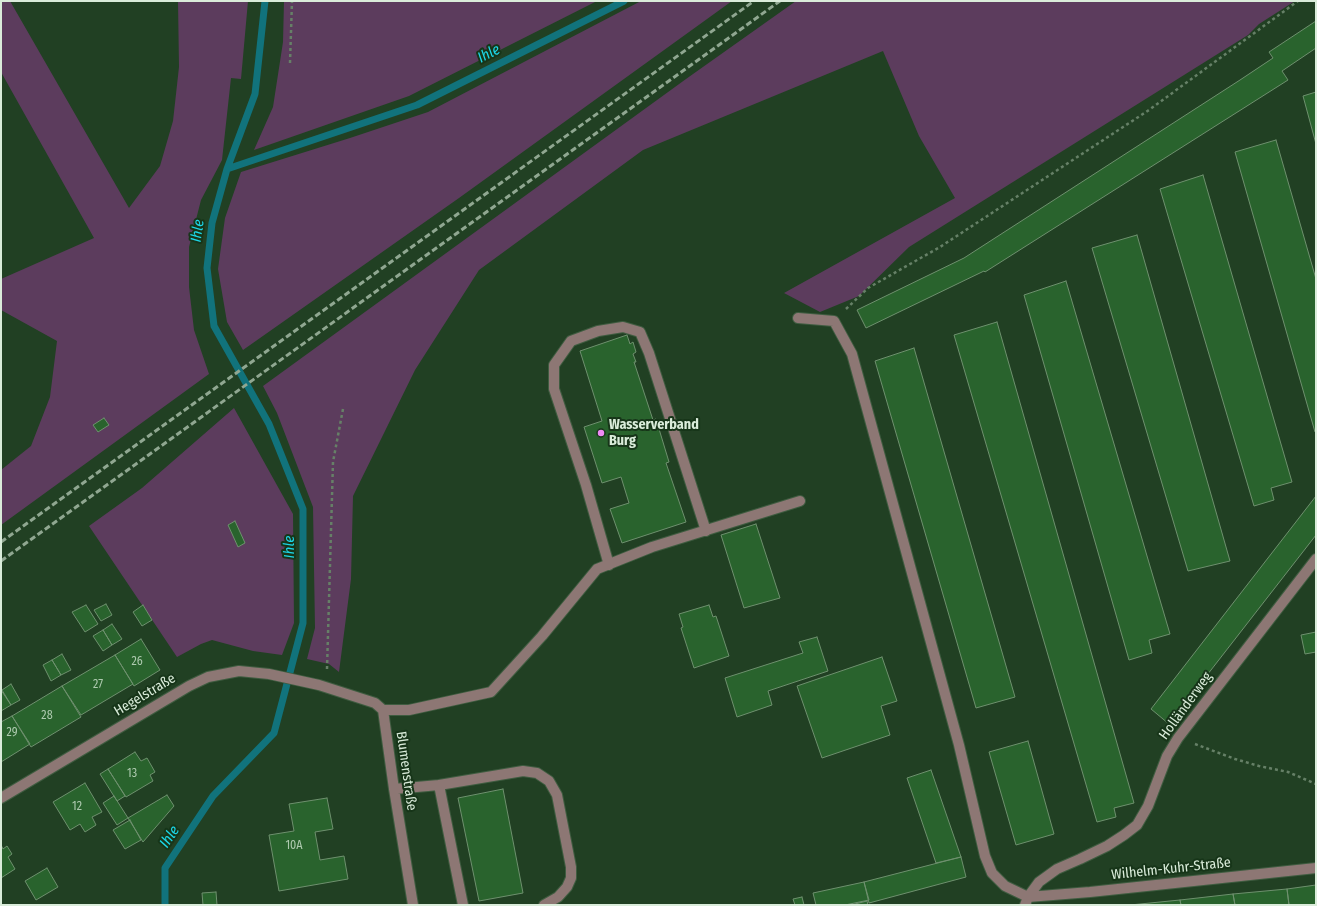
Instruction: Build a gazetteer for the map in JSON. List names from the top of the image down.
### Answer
{
  "streets": {
    "street": [
      "Hegelstraße",
      "Holländerweg",
      "Blumenstraße",
      "Wilhelm-Kuhr-Straße"
    ]
  },
  "crossings": [
    ["Holländerweg", "Wilhelm-Kuhr-Straße"]
  ],
  "water": ["Ihle"],
  "places": ["Wasserverband Burg"],
  "house_numbers": [
    "26",
    "27",
    "28",
    "29",
    "13",
    "12",
    "10A"
  ]
}
